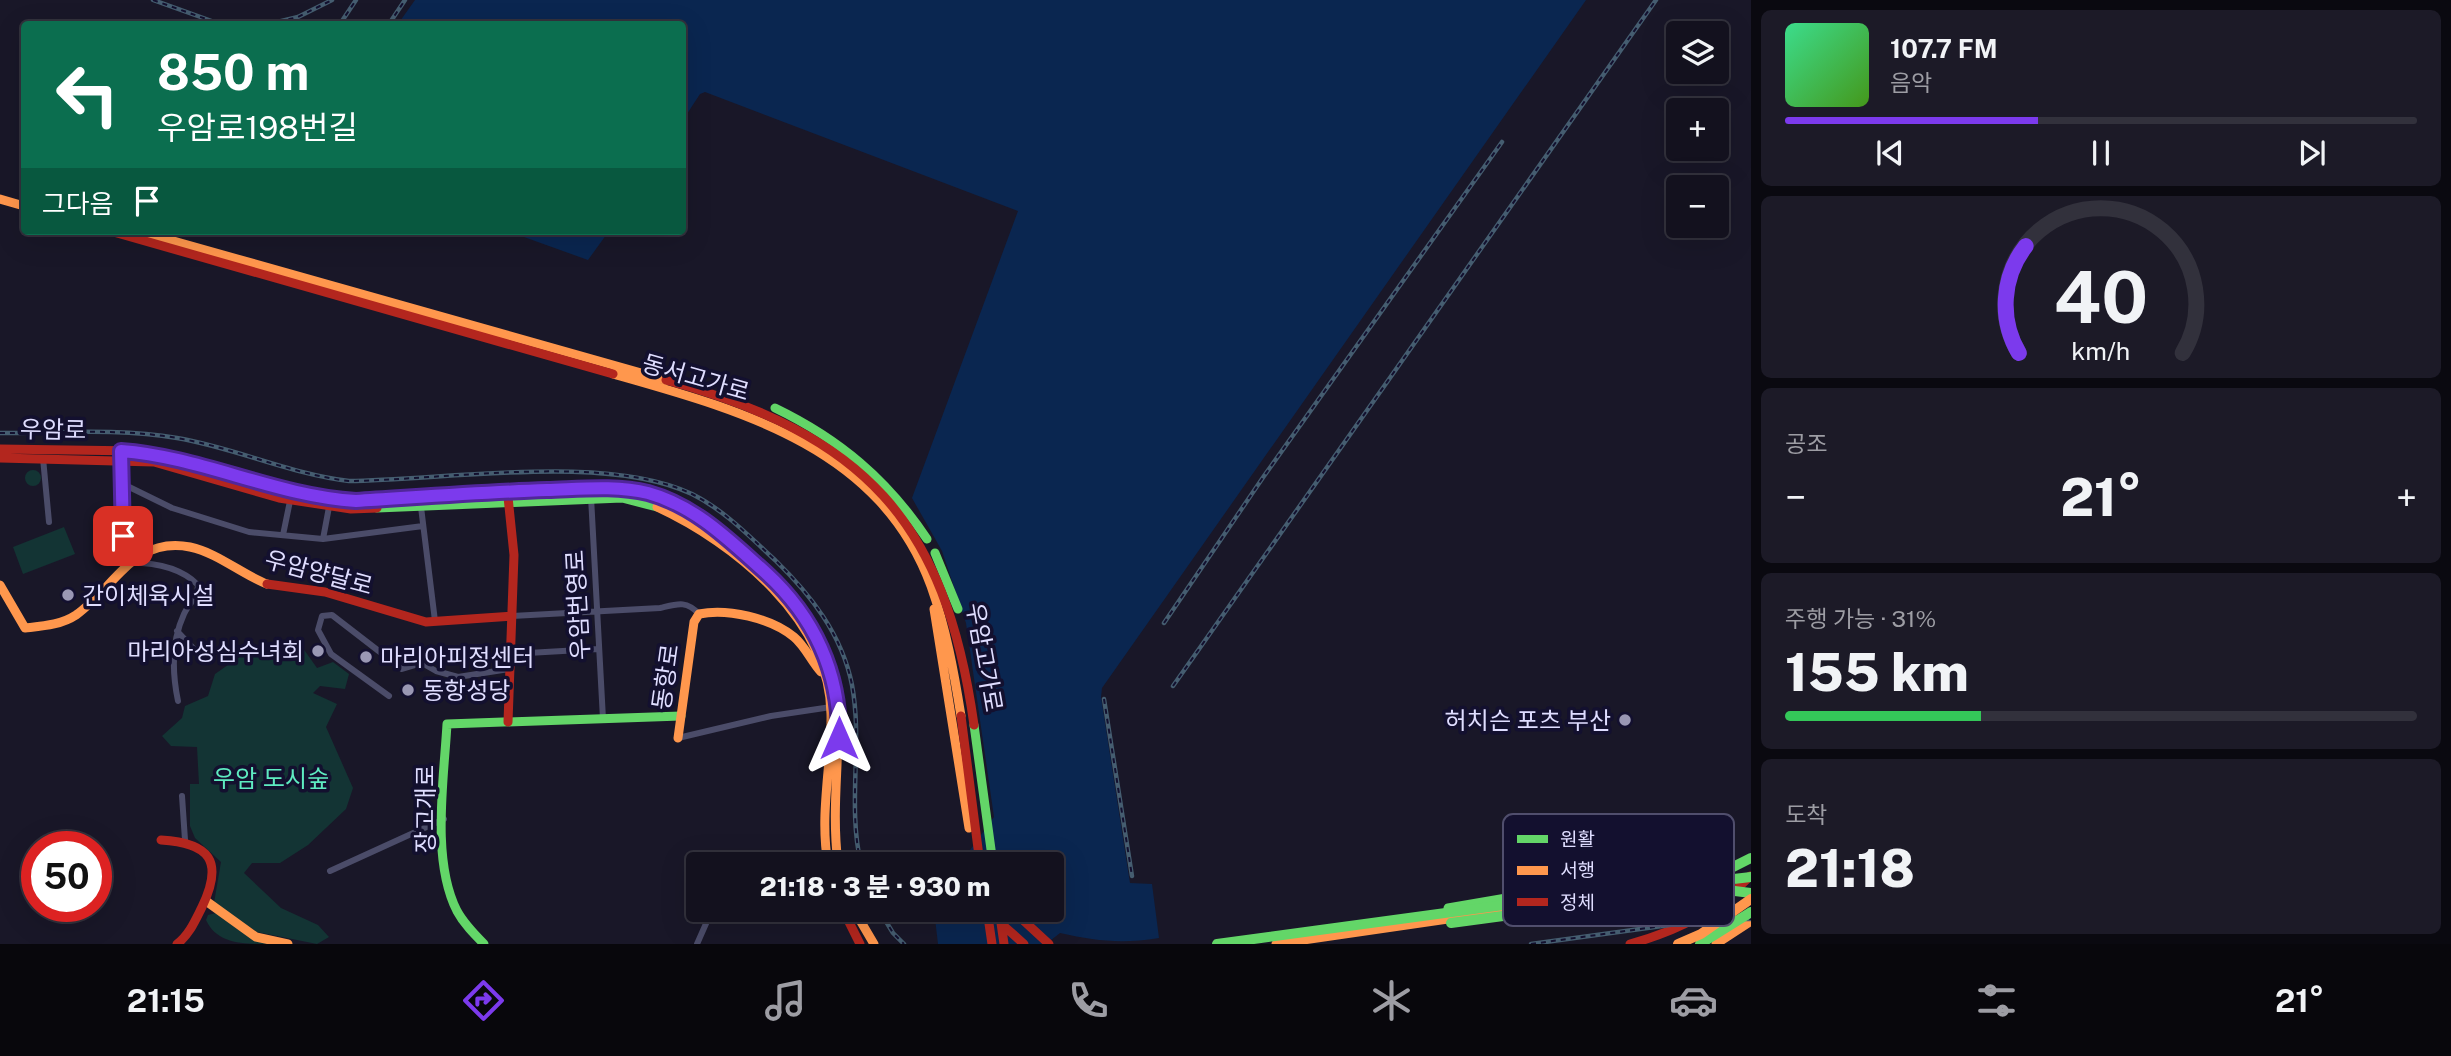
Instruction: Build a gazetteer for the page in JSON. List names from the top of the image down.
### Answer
{
  "streets": {
    "main road": [
      "동서고가로",
      "우암로",
      "우암양달로",
      "우암고가로",
      "동항로",
      "장고개로"
    ],
    "street": ["우암번영로"]
  },
  "crossings": [
    ["동서고가로", "우암고가로"],
    ["우암로", "우암번영로"],
    ["우암로", "동항로"],
    ["우암번영로", "장고개로"],
    ["동항로", "장고개로"]
  ],
  "parks": ["우암 도시숲"],
  "places": [
    "간이체육시설",
    "마리아성심수녀회",
    "마리아피정센터",
    "동항성당",
    "허치슨 포츠 부산"
  ],
  "legend": ["원활", "서행", "정체"],
  "page": {
    "map_buttons": ["+", "−"],
    "turn": ["850 m", "우암로198번길"],
    "song": ["107.7 FM", "음악"],
    "then": "그다음",
    "tile": [
      "공조",
      ["주행 가능 · 31%", "155 km"],
      ["도착", "21:18"]
    ],
    "heat": ["−", "21°", "+"],
    "limit": "50",
    "trip": "21:18 · 3 분 · 930 m",
    "tabs": ["21:15", "21°"],
    "gauge": ["40", "km/h"]
  }
}
